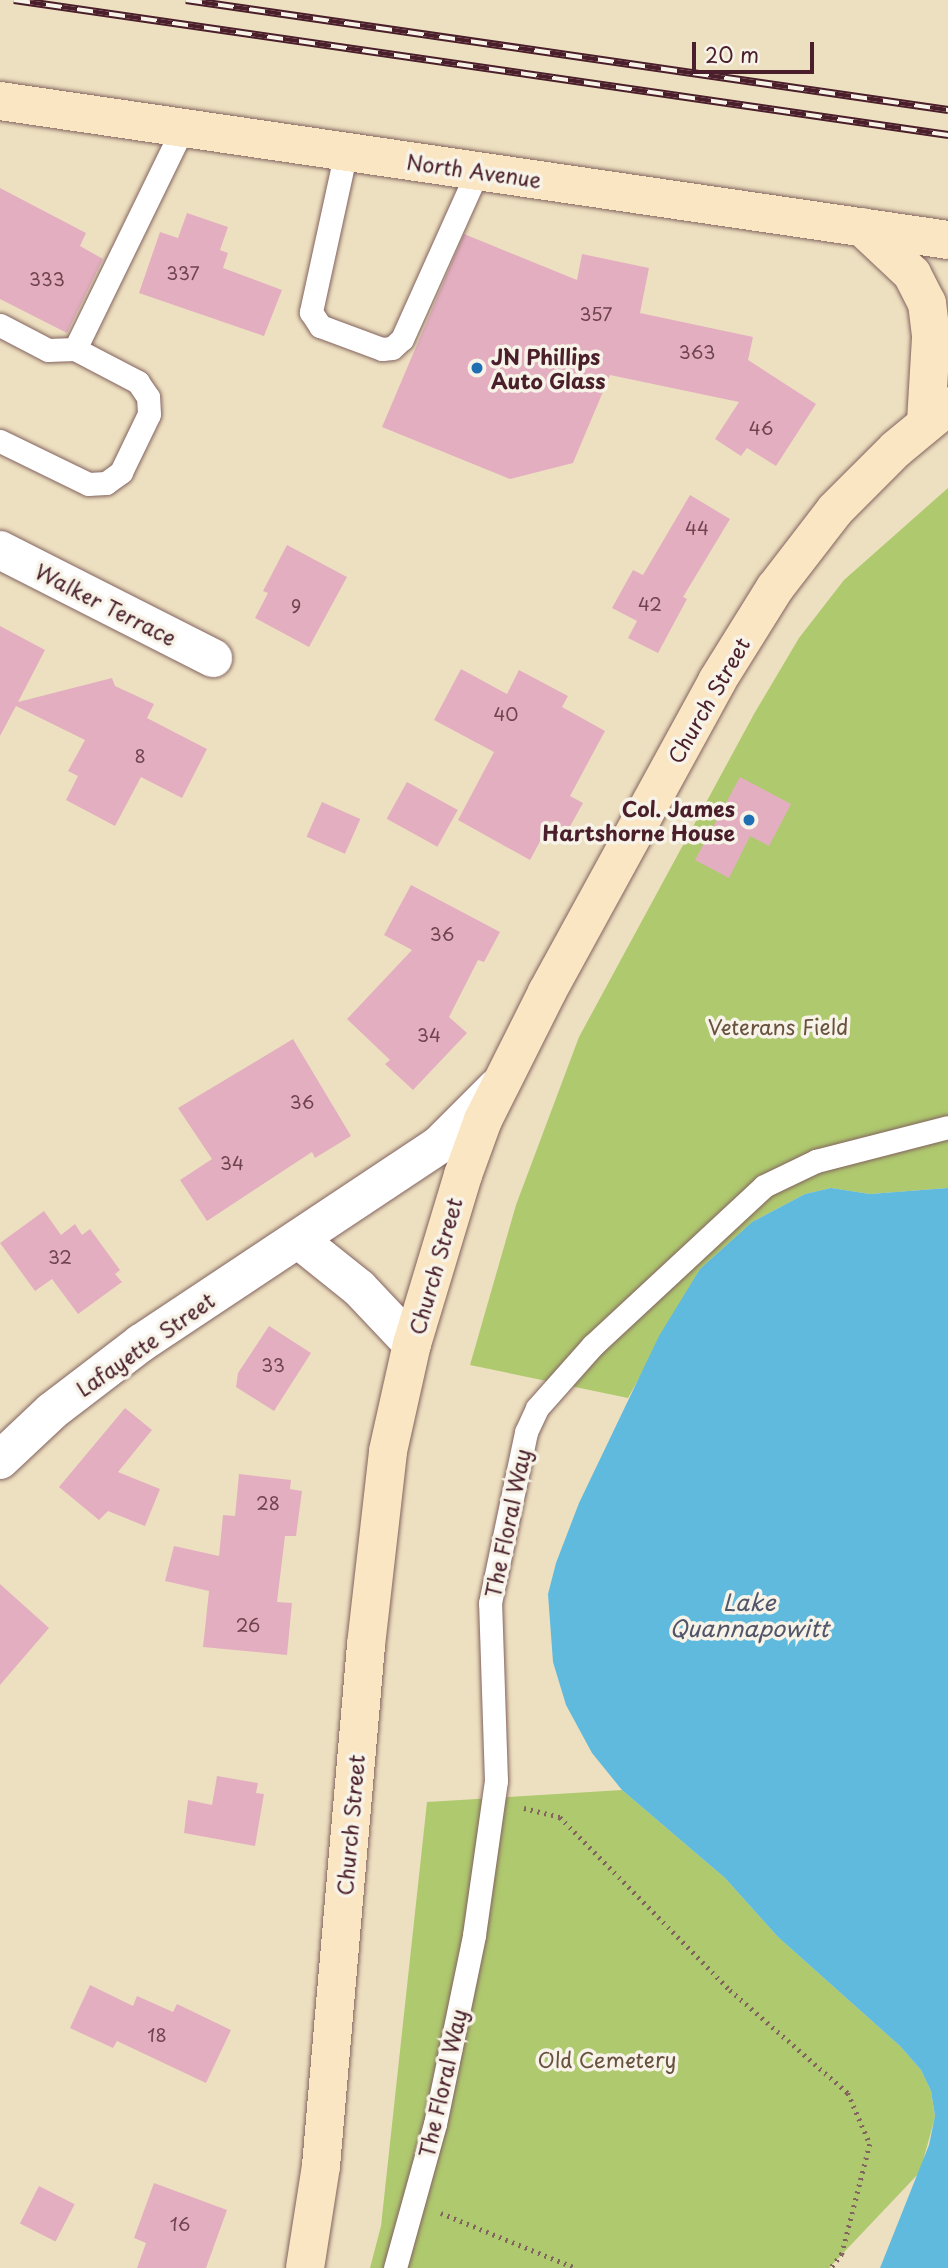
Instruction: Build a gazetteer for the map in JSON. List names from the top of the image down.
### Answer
{
  "streets": {
    "main road": ["North Avenue", "Church Street"],
    "street": ["Walker Terrace", "Lafayette Street"],
    "lane": ["The Floral Way"]
  },
  "crossings": [
    ["Church Street", "Lafayette Street"]
  ],
  "water": ["Lake Quannapowitt"],
  "parks": ["Veterans Field", "Old Cemetery"],
  "places": ["JN Phillips Auto Glass", "Col. James Hartshorne House"],
  "house_numbers": [
    "337",
    "333",
    "357",
    "363",
    "46",
    "44",
    "42",
    "9",
    "40",
    "8",
    "36",
    "34",
    "36",
    "34",
    "32",
    "33",
    "28",
    "26",
    "18",
    "16"
  ],
  "scale_bar": "20 m"
}
